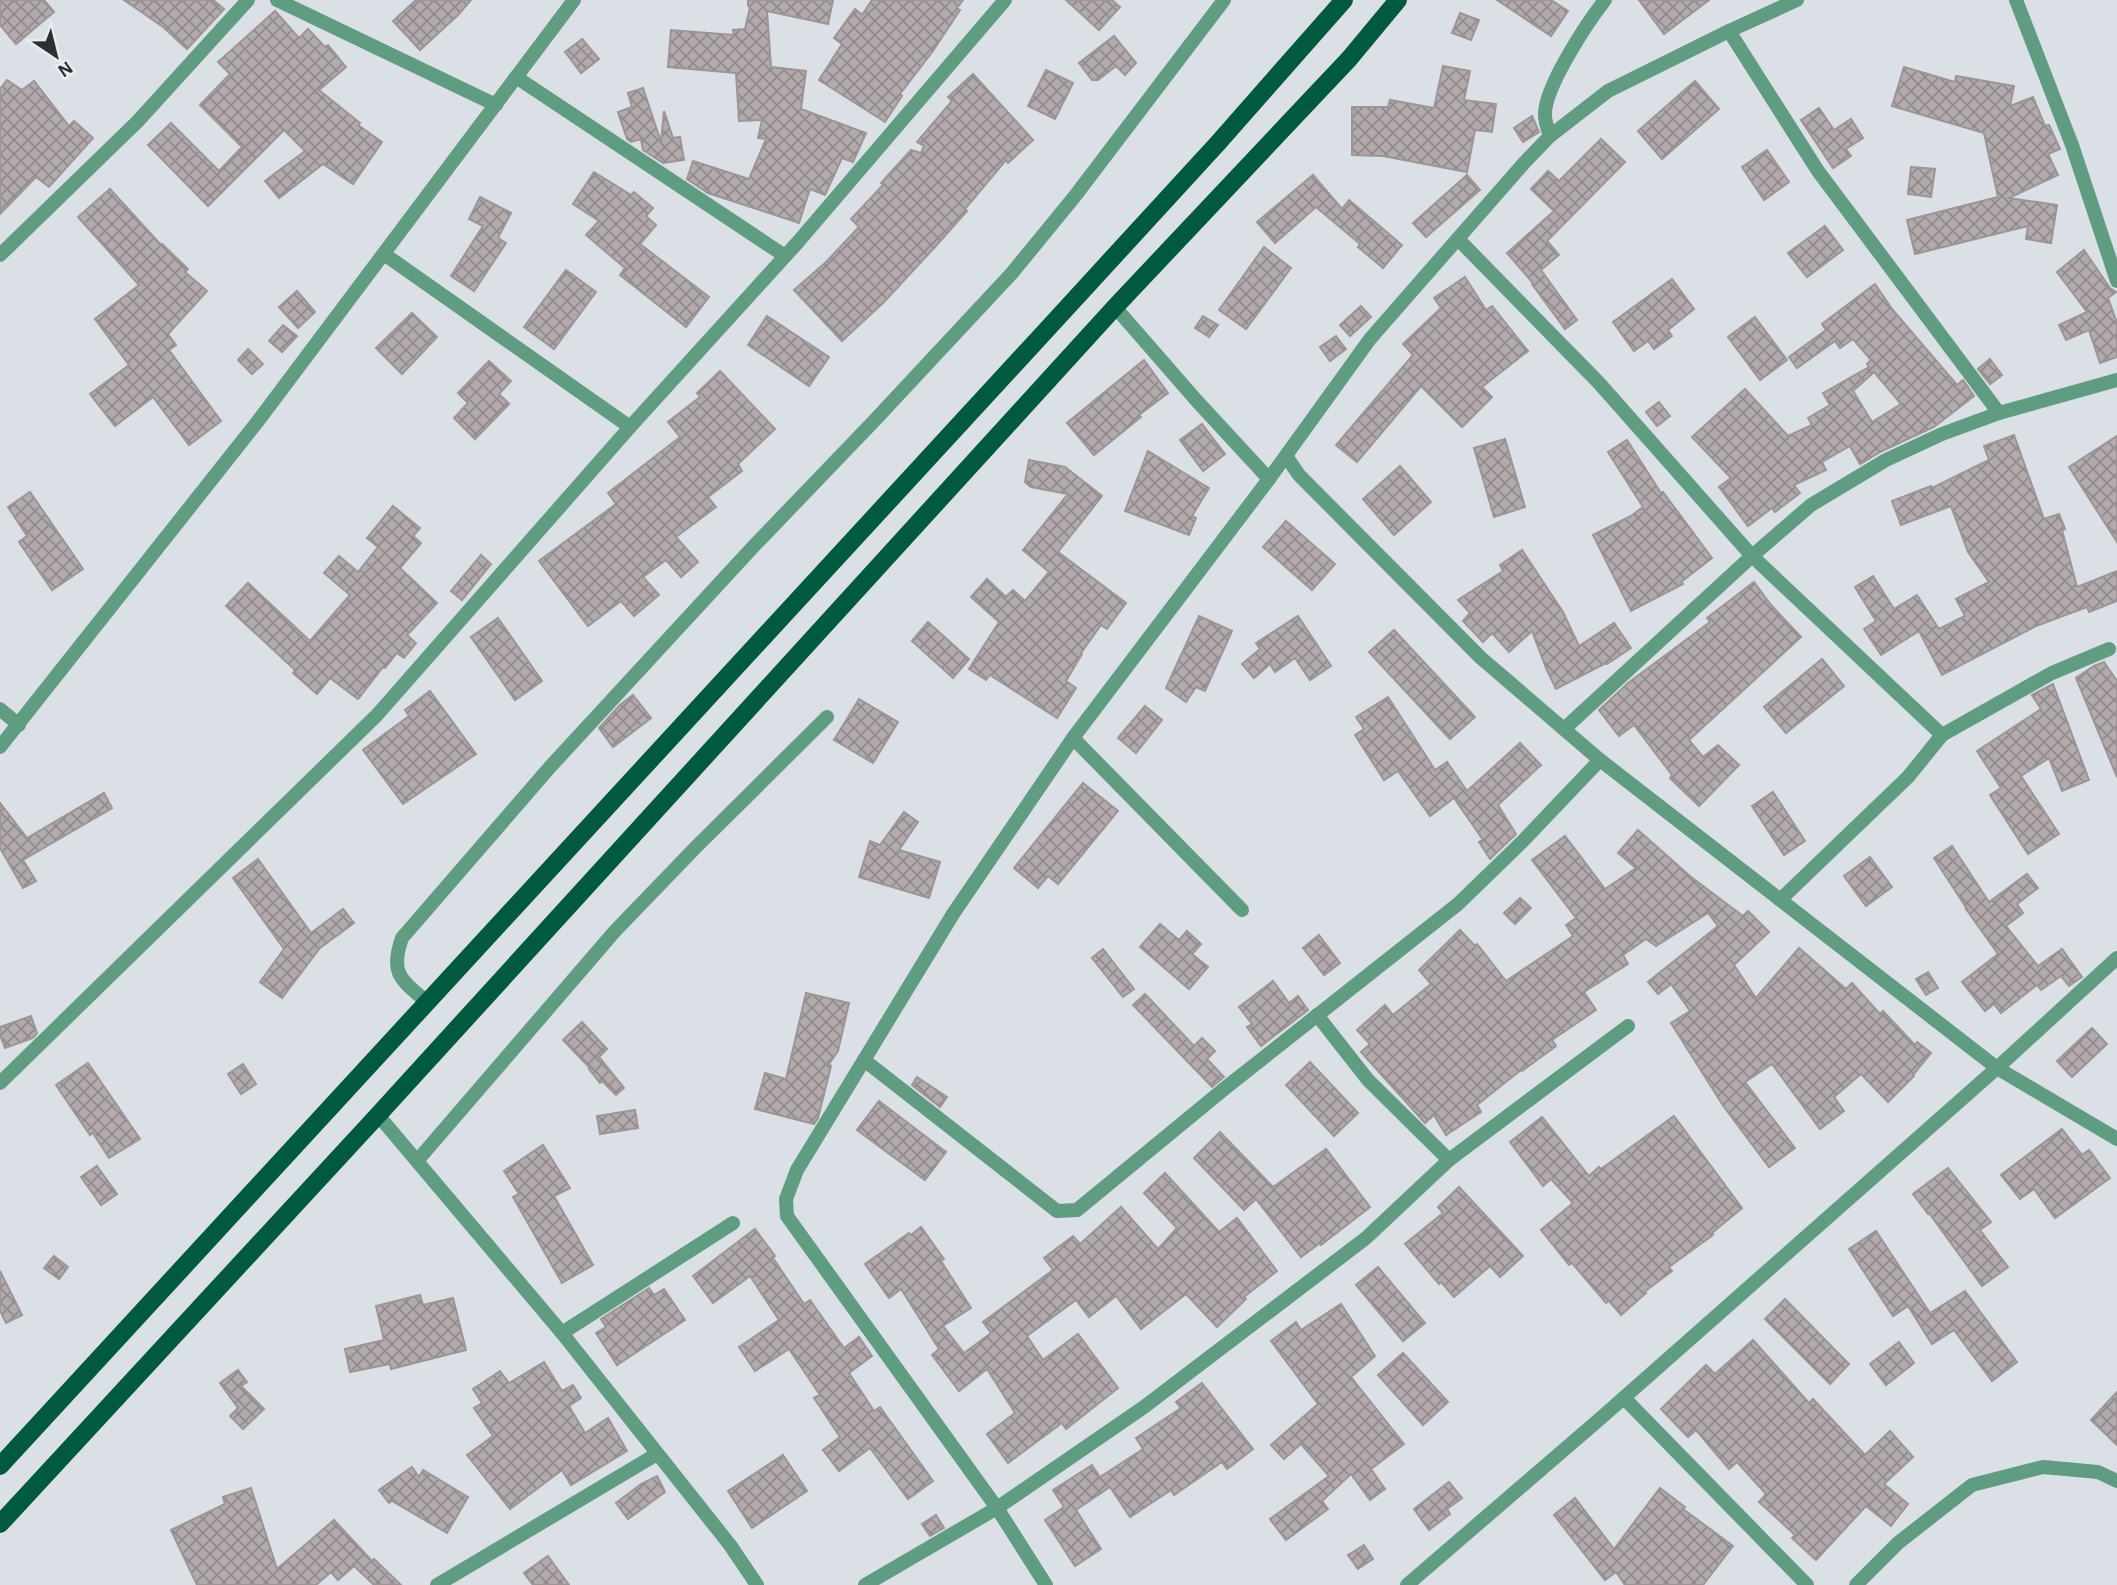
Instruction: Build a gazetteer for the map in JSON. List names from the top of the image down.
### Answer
{
  "north": "bottom right"
}
